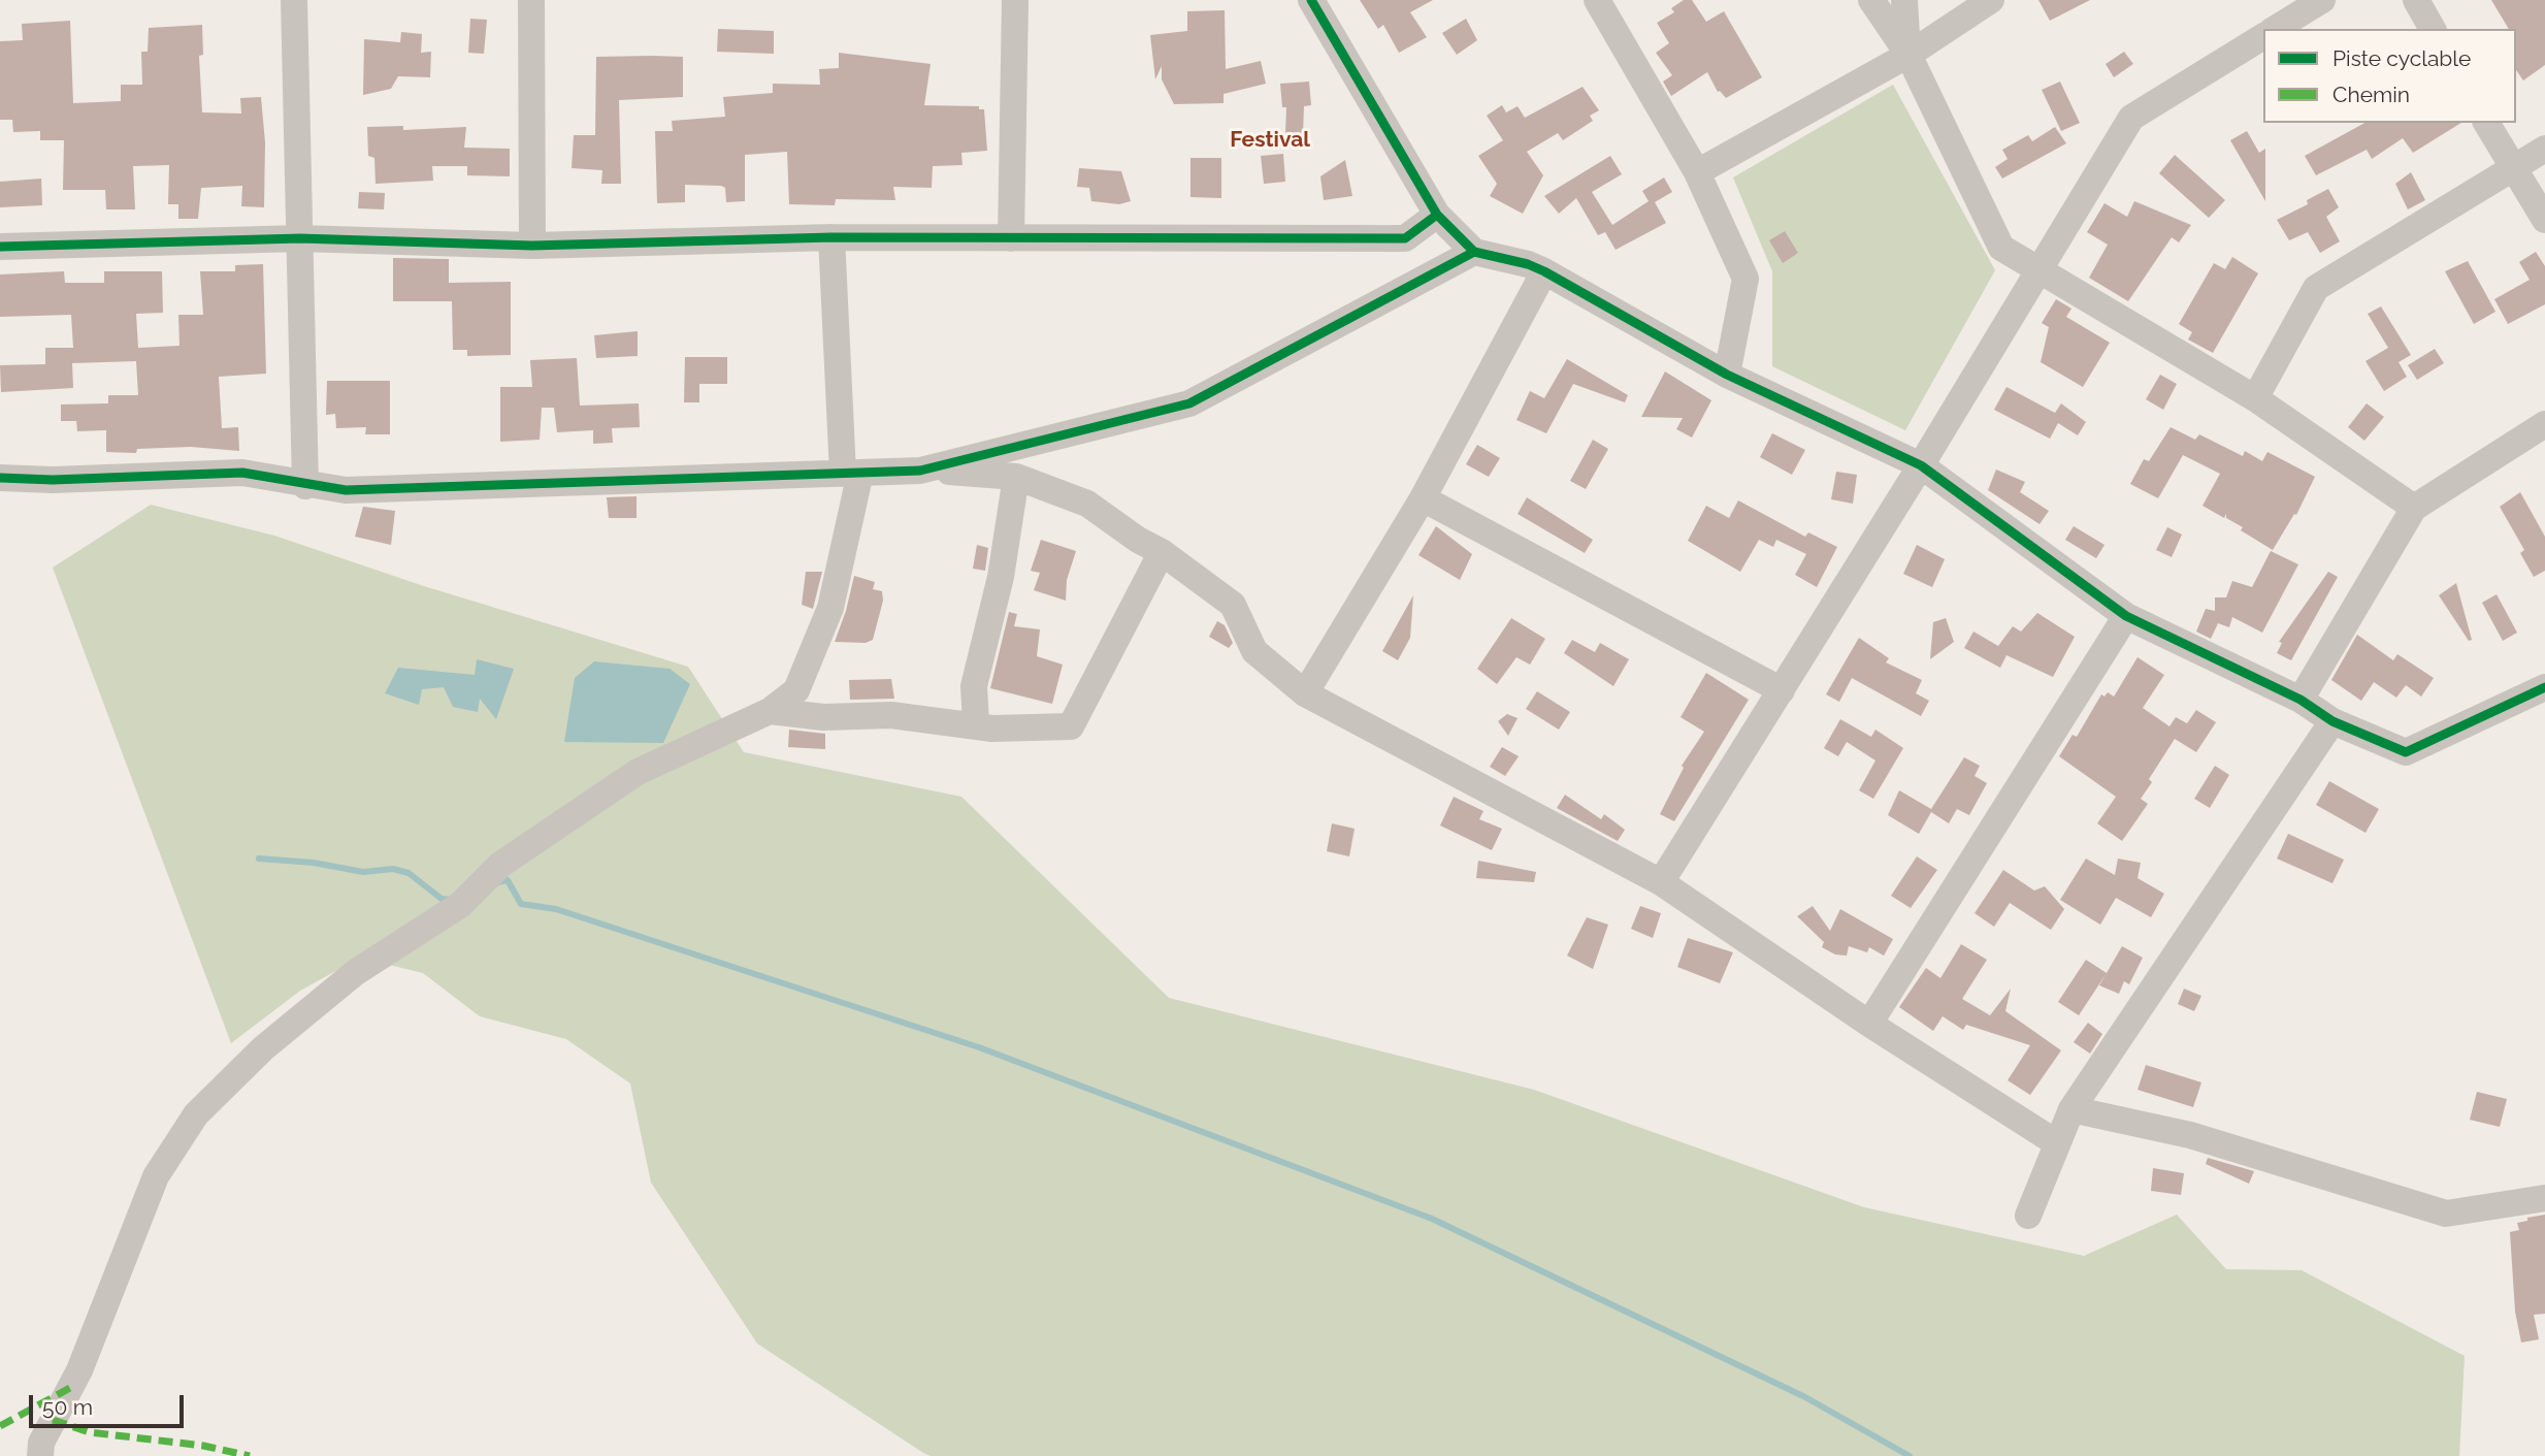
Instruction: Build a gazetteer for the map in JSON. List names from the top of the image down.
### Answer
{
  "districts": ["Festival"],
  "legend": ["Piste cyclable", "Chemin"],
  "scale_bar": "50 m"
}
